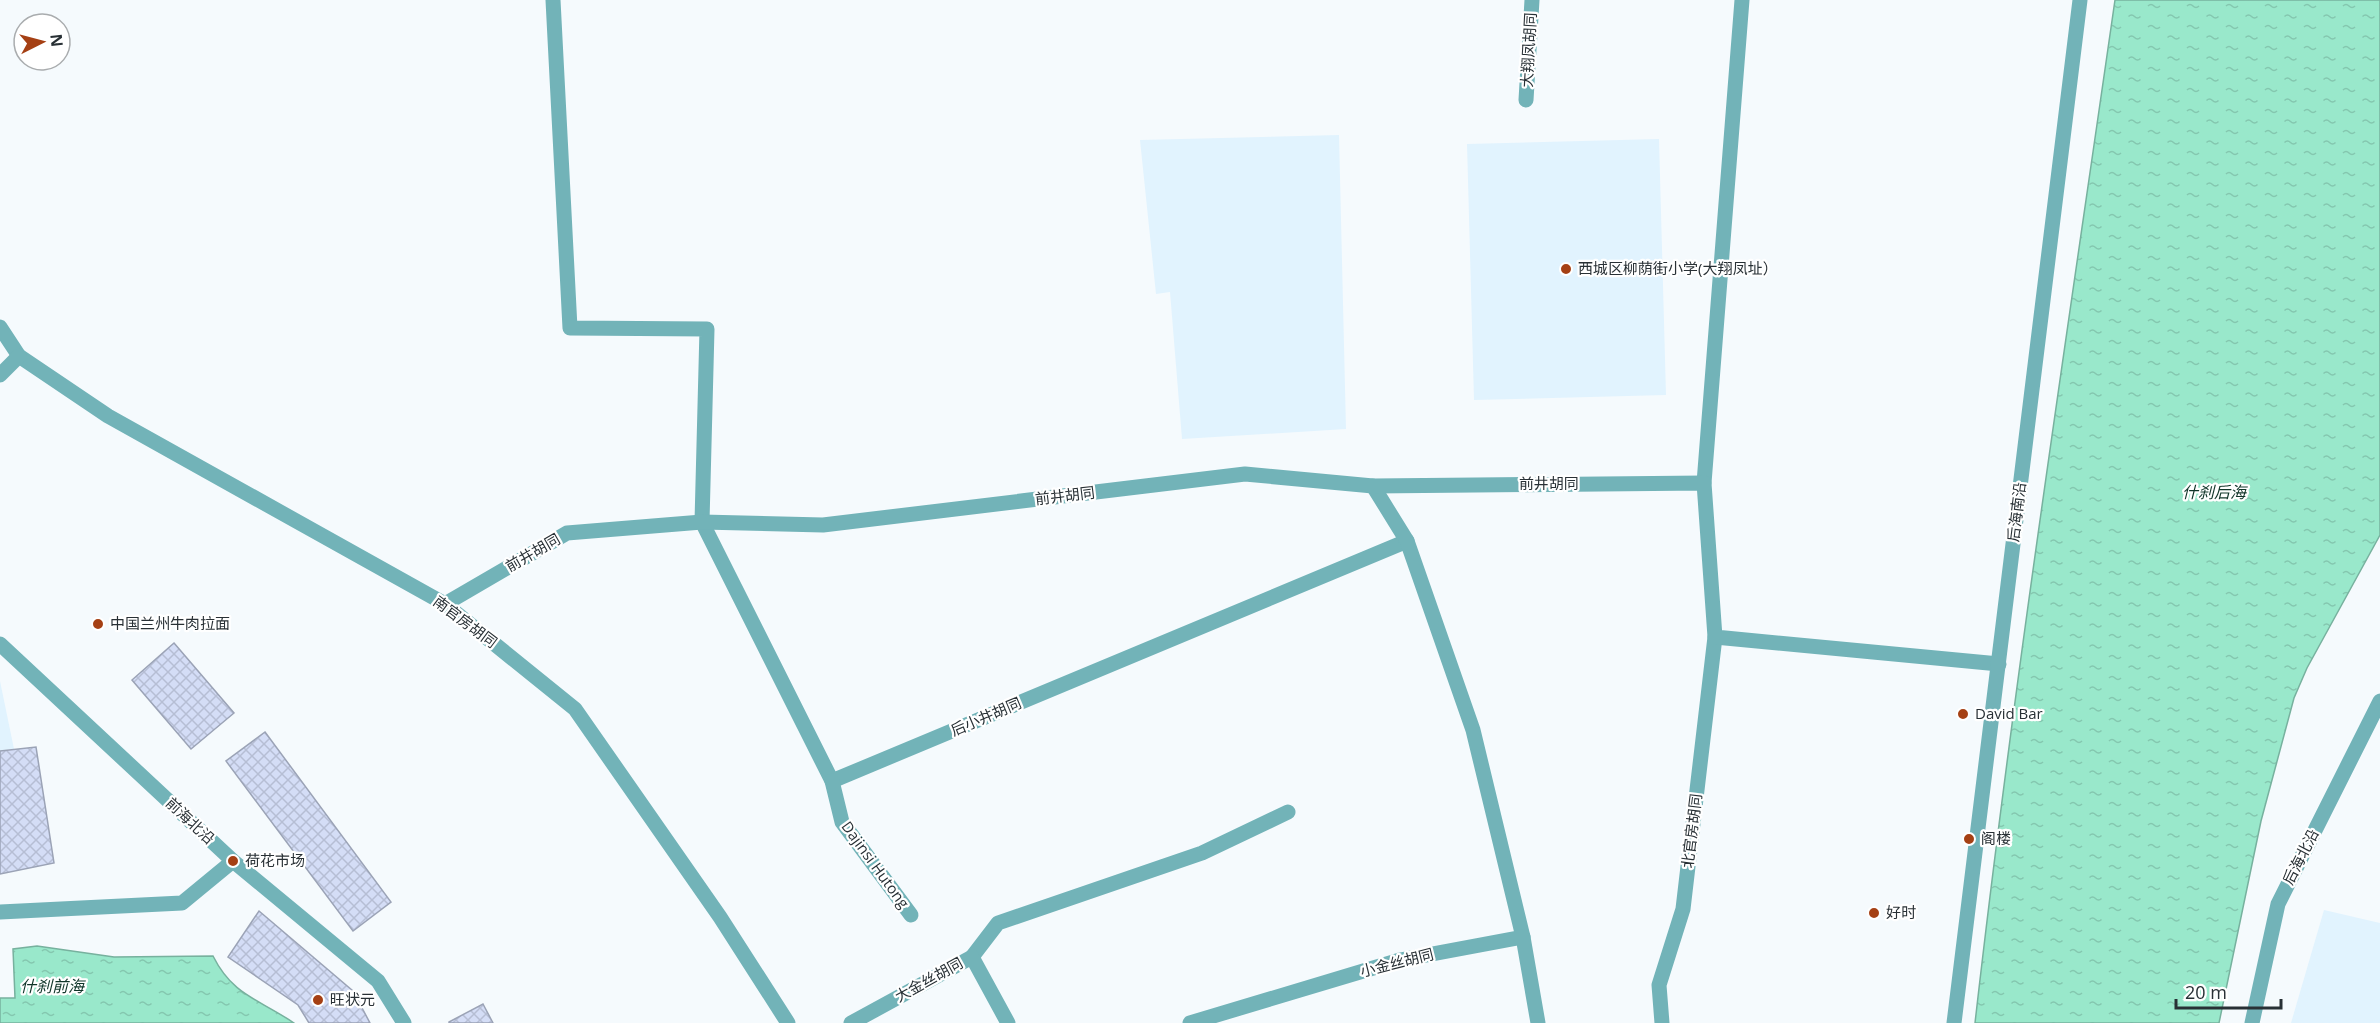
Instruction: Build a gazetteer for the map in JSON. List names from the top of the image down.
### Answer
{
  "streets": {
    "street": [
      "大翔凤胡同",
      "前井胡同",
      "后海南沿",
      "南官房胡同",
      "后小井胡同",
      "前海北沿",
      "北官房胡同",
      "后海北沿",
      "Dajinsi Hutong",
      "小金丝胡同",
      "大金丝胡同"
    ]
  },
  "crossings": [
    ["前井胡同", "南官房胡同"],
    ["前井胡同", "北官房胡同"],
    ["后小井胡同", "Dajinsi Hutong"]
  ],
  "water": ["什刹后海", "什刹前海"],
  "places": [
    "西城区柳荫街小学(大翔凤址）",
    "中国兰州牛肉拉面",
    "David Bar",
    "阁楼",
    "荷花市场",
    "好时",
    "旺状元"
  ],
  "scale_bar": "20 m",
  "north": "right"
}
